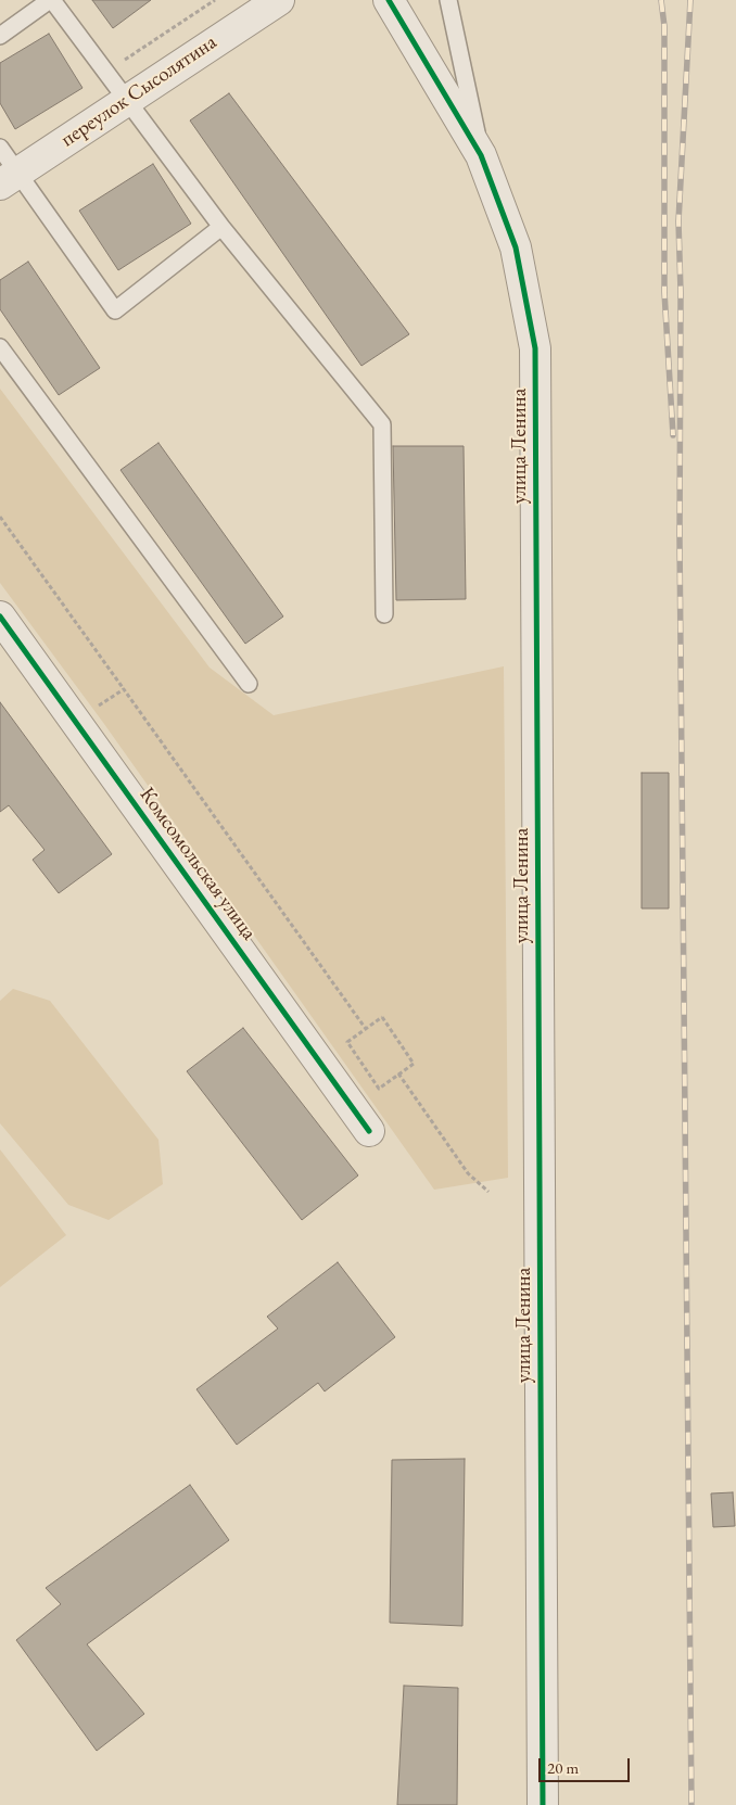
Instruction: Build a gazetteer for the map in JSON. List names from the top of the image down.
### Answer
{
  "streets": {
    "street": ["переулок Сысолятина", "улица Ленина", "Комсомольская улица"]
  },
  "scale_bar": "20 m"
}
